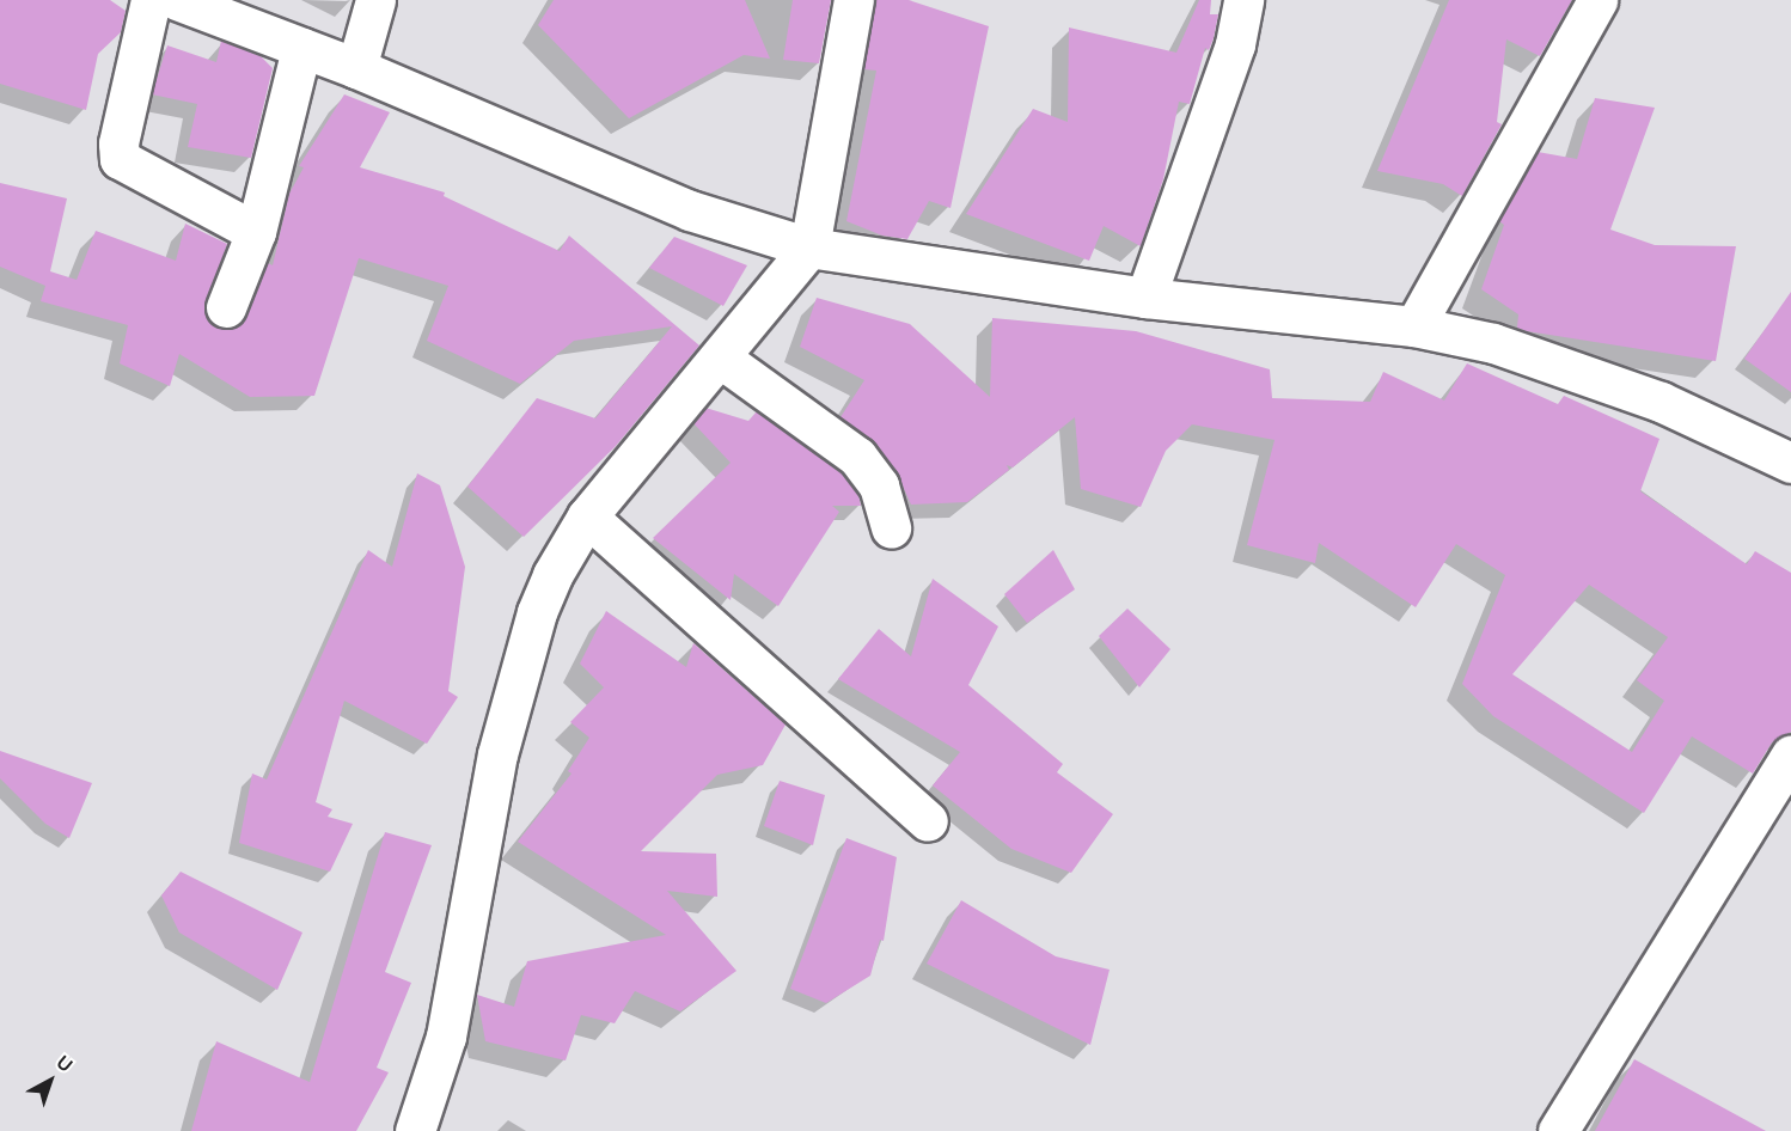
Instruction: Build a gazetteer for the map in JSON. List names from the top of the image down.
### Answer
{
  "north": "top right"
}
